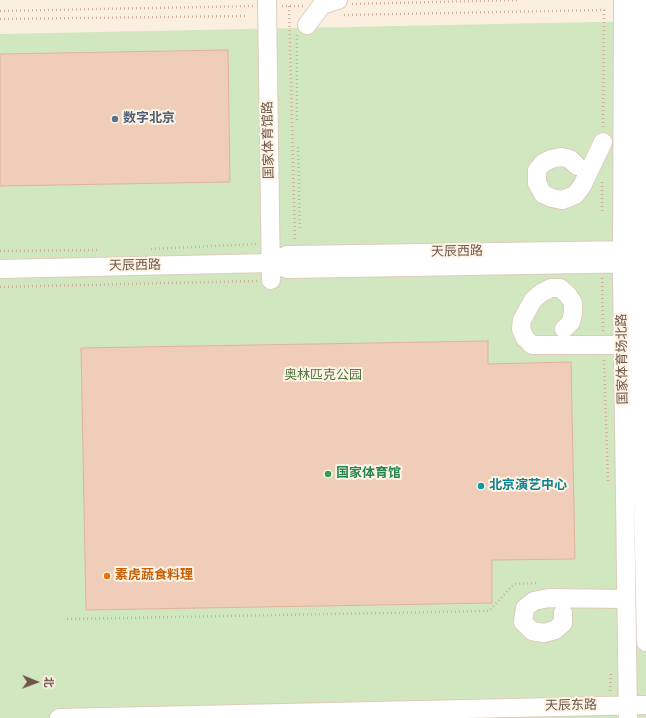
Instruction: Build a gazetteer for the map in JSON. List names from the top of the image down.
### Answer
{
  "streets": {
    "street": [
      "国家体育馆路",
      "天辰西路",
      "国家体育场北路",
      "天辰东路"
    ]
  },
  "crossings": [
    ["国家体育馆路", "天辰西路"],
    ["天辰西路", "国家体育场北路"],
    ["国家体育场北路", "天辰东路"]
  ],
  "parks": ["奥林匹克公园"],
  "places": [
    "数字北京",
    "国家体育馆",
    "北京演艺中心",
    "素虎蔬食料理"
  ],
  "north": "right"
}
